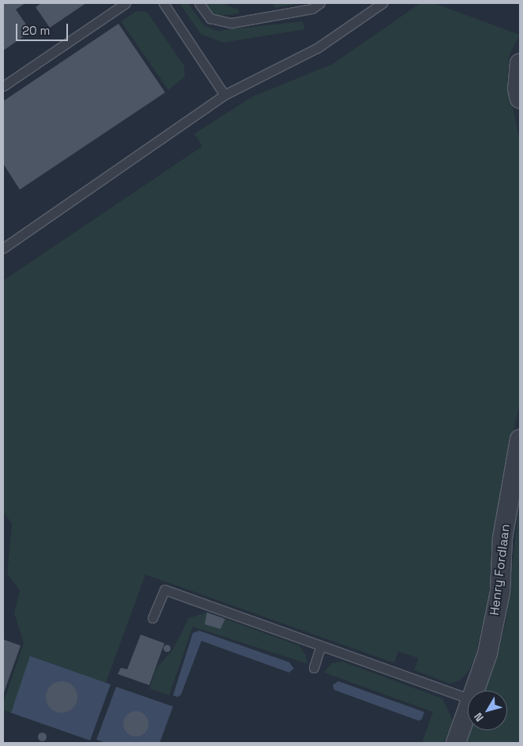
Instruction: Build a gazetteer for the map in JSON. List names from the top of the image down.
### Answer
{
  "streets": {
    "street": ["Henry Fordlaan"]
  },
  "scale_bar": "20 m",
  "north": "bottom left"
}
